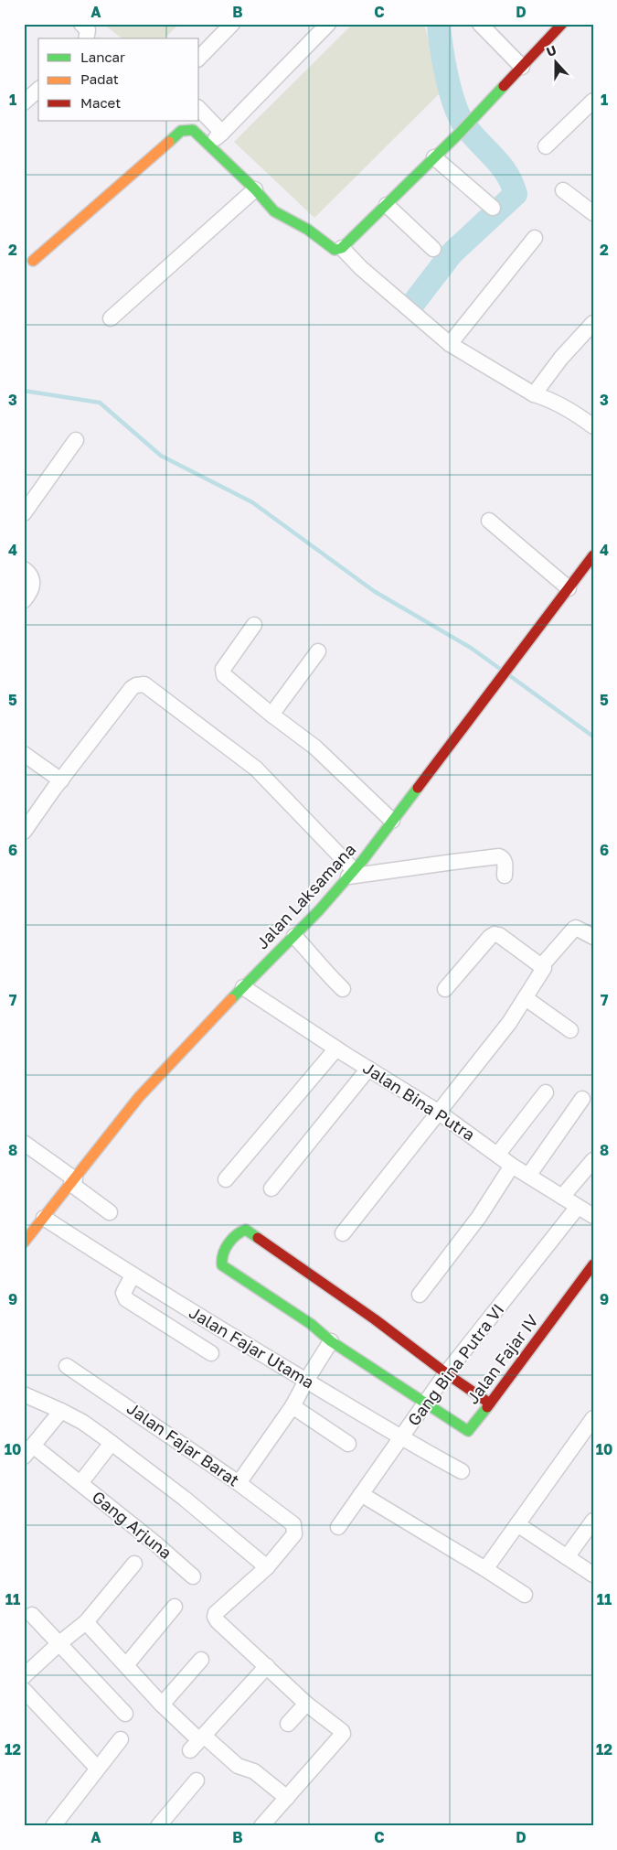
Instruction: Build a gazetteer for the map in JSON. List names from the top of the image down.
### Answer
{
  "streets": {
    "street": [
      "Jalan Laksamana",
      "Jalan Bina Putra",
      "Jalan Fajar Utama",
      "Jalan Fajar IV",
      "Gang Bina Putra VI",
      "Jalan Fajar Barat",
      "Gang Arjuna"
    ]
  },
  "crossings": [
    ["Jalan Laksamana", "Jalan Bina Putra"],
    ["Jalan Laksamana", "Jalan Fajar Utama"],
    ["Jalan Bina Putra", "Gang Bina Putra VI"],
    ["Jalan Fajar Utama", "Gang Bina Putra VI"],
    ["Jalan Fajar IV", "Gang Bina Putra VI"]
  ],
  "legend": ["Lancar", "Padat", "Macet"],
  "north": "top",
  "grid": {
    "columns": [
      "A",
      "B",
      "C",
      "D"
    ],
    "rows": [
      "1",
      "2",
      "3",
      "4",
      "5",
      "6",
      "7",
      "8",
      "9",
      "10",
      "11",
      "12"
    ]
  }
}
